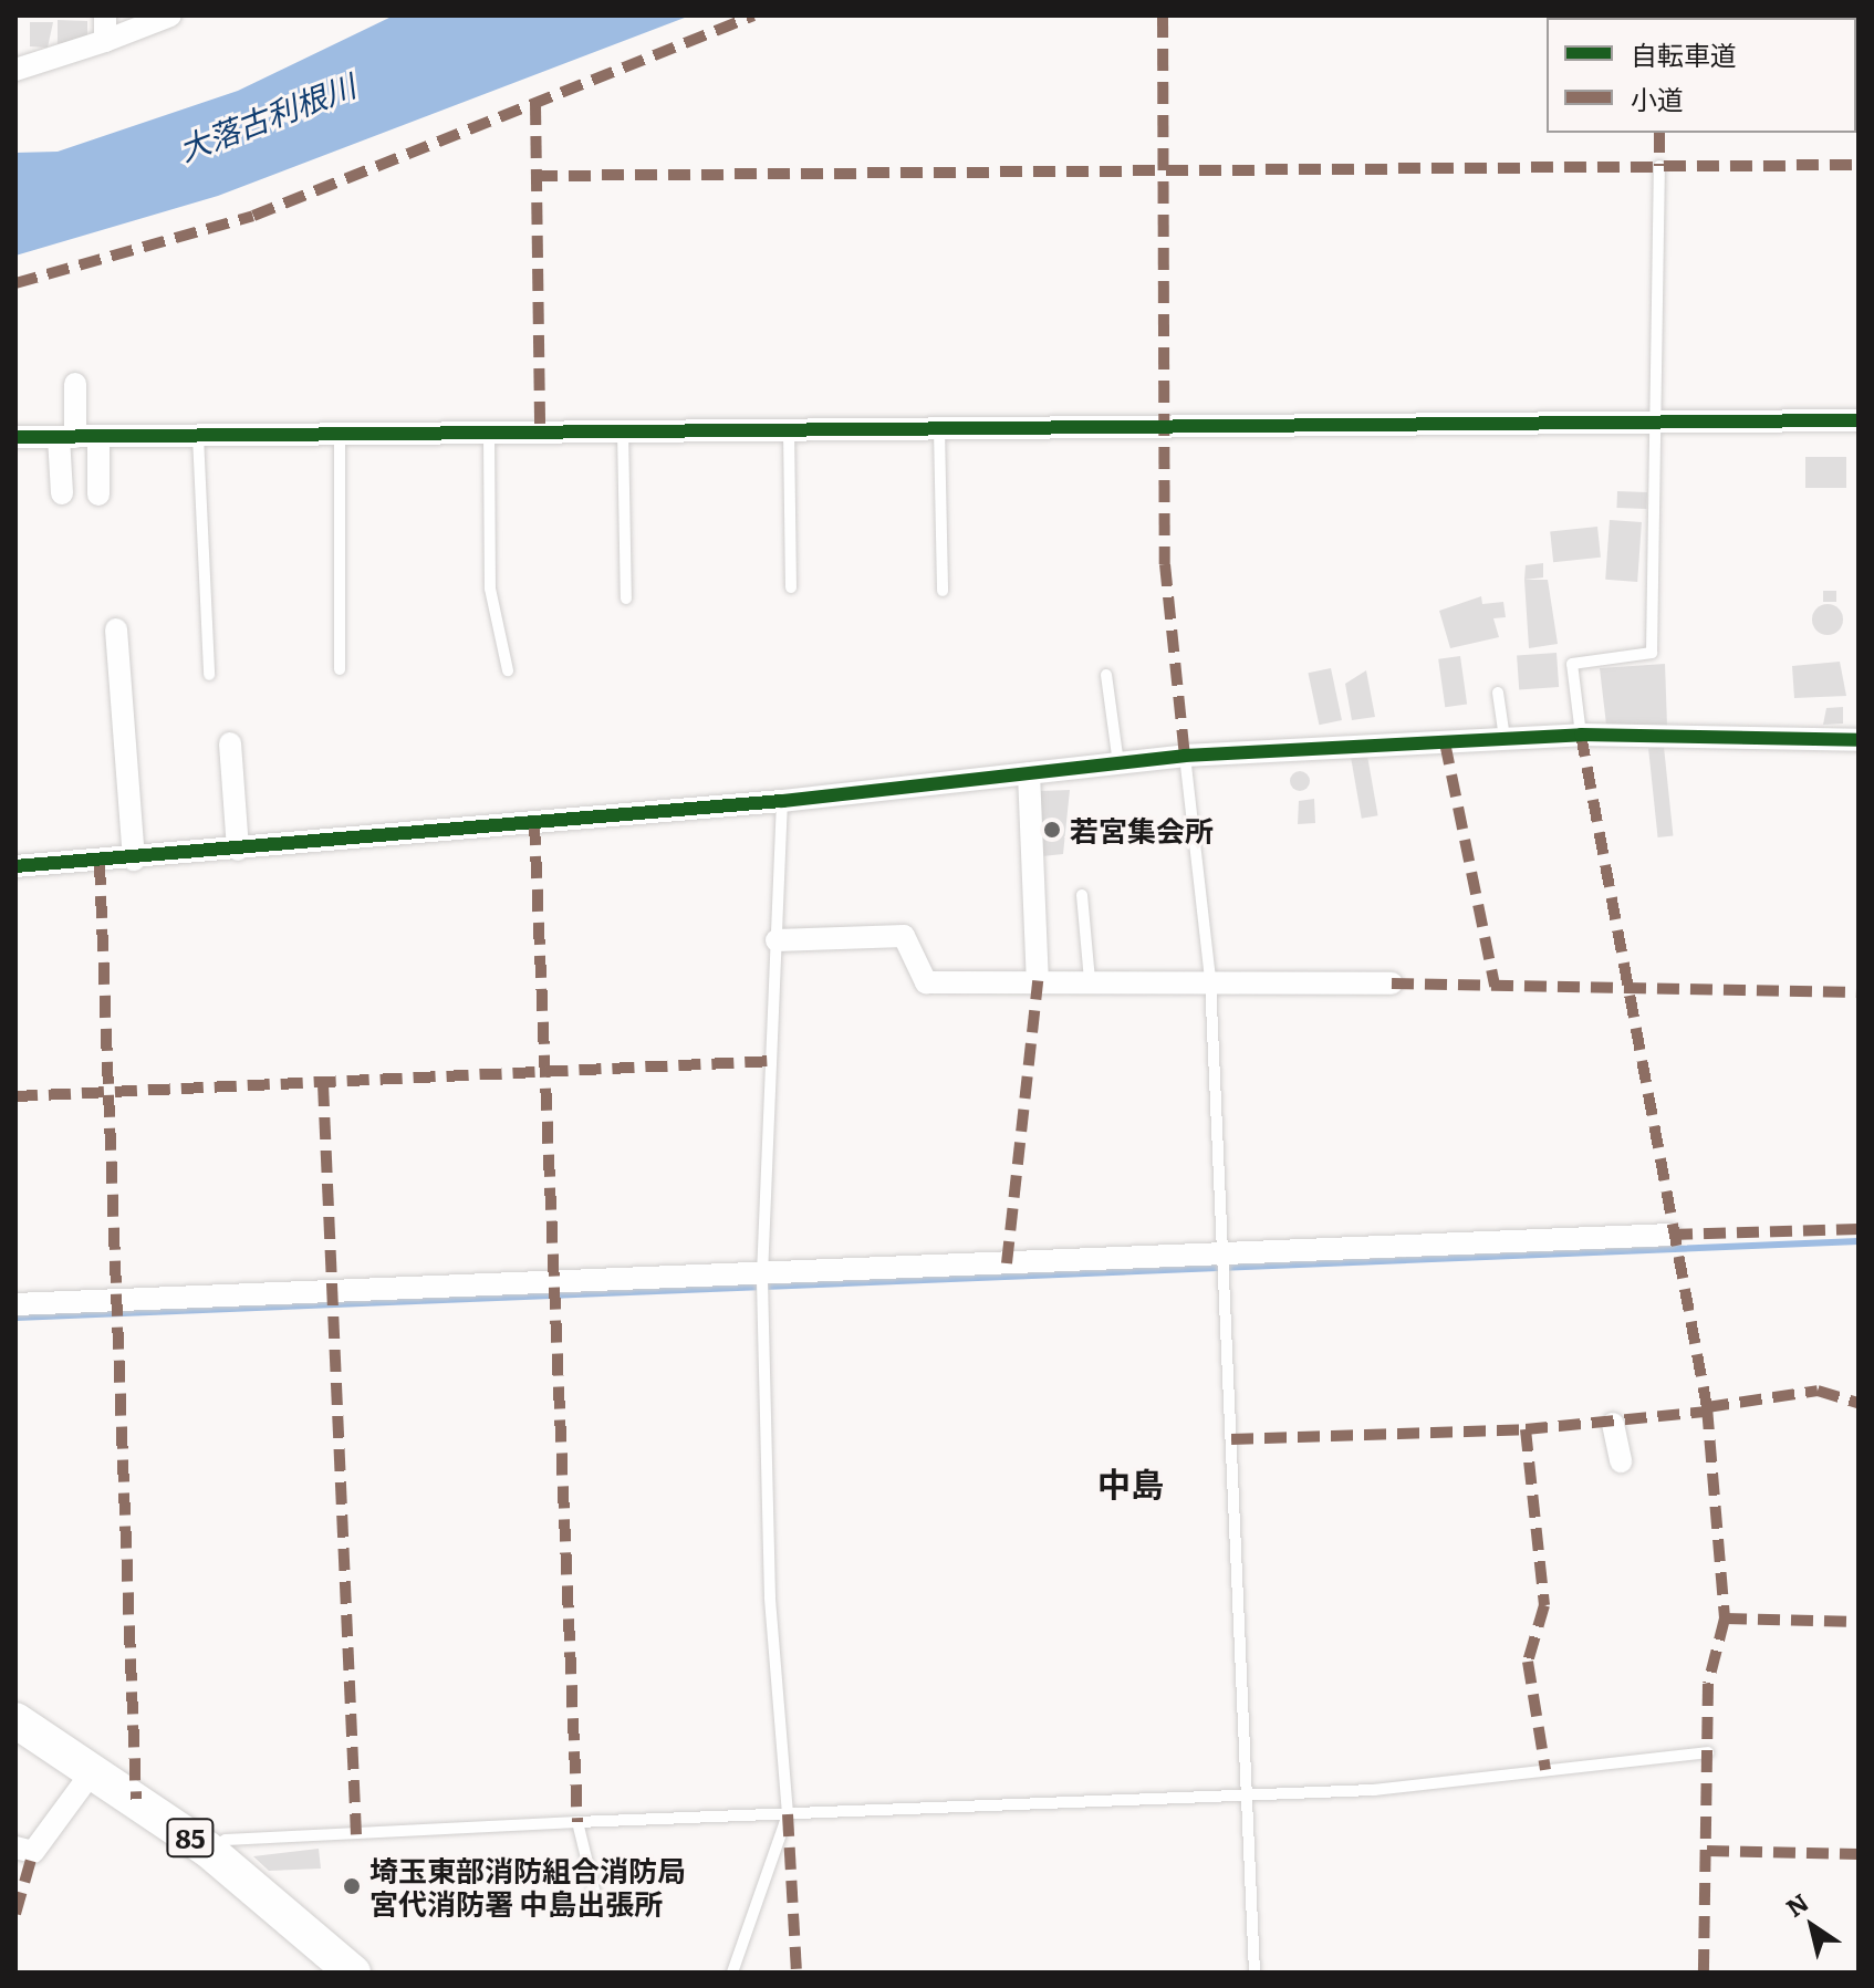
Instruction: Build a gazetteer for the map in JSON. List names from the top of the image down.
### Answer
{
  "streets": {
    "main road": ["85"]
  },
  "districts": ["中島"],
  "water": ["大落古利根川"],
  "places": ["若宮集会所", "埼玉東部消防組合消防局 宮代消防署 中島出張所"],
  "legend": ["自転車道", "小道"],
  "north": "top left"
}
